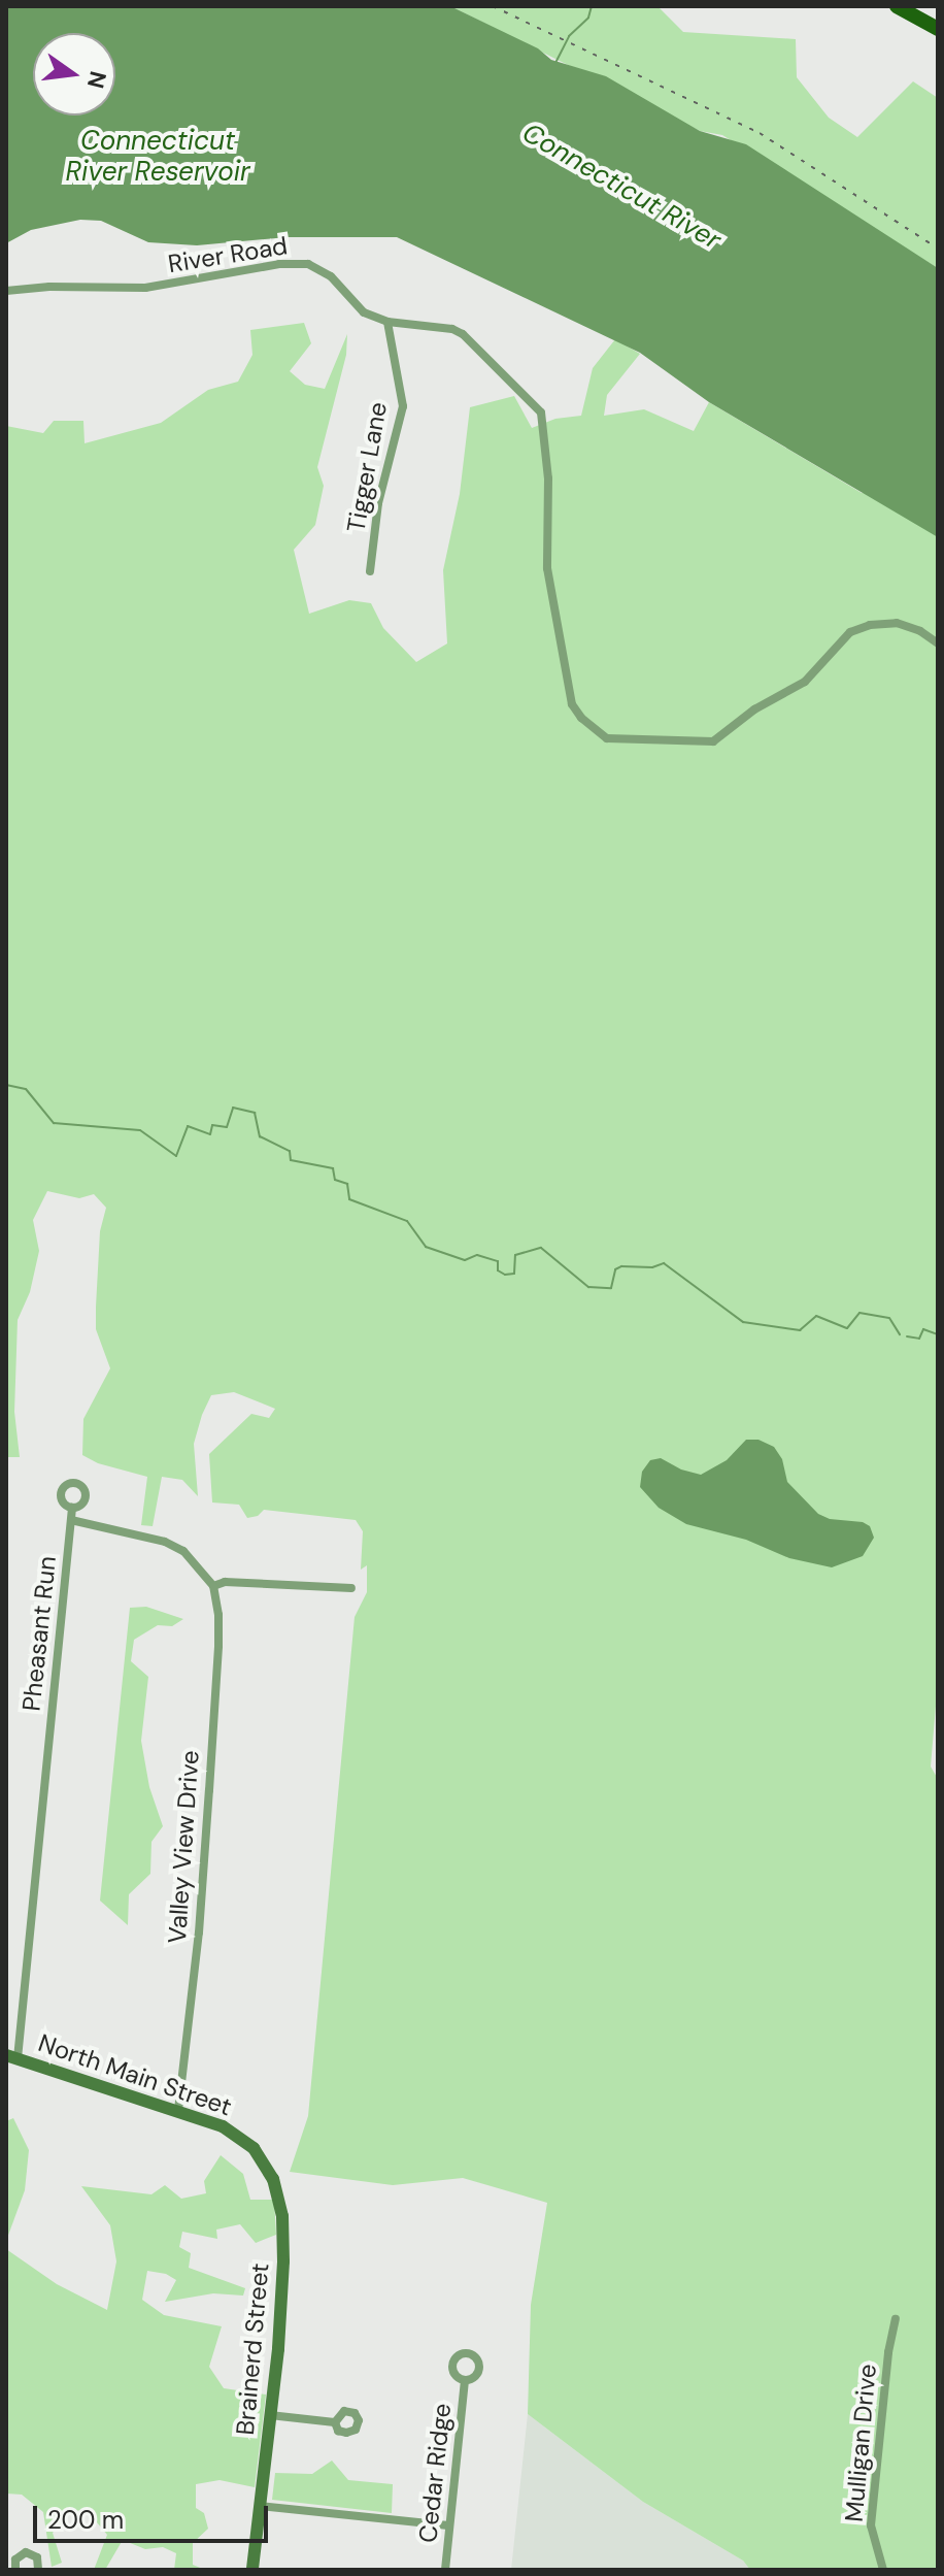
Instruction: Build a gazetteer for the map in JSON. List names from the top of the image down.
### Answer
{
  "streets": {
    "street": [
      "River Road",
      "Tigger Lane",
      "Pheasant Run",
      "Valley View Drive",
      "North Main Street",
      "Brainerd Street",
      "Mulligan Drive",
      "Cedar Ridge"
    ]
  },
  "crossings": [
    ["River Road", "Tigger Lane"],
    ["Pheasant Run", "North Main Street"],
    ["Valley View Drive", "North Main Street"],
    ["North Main Street", "Brainerd Street"]
  ],
  "water": ["Connecticut River Reservoir", "Connecticut River"],
  "scale_bar": "200 m",
  "north": "right"
}
